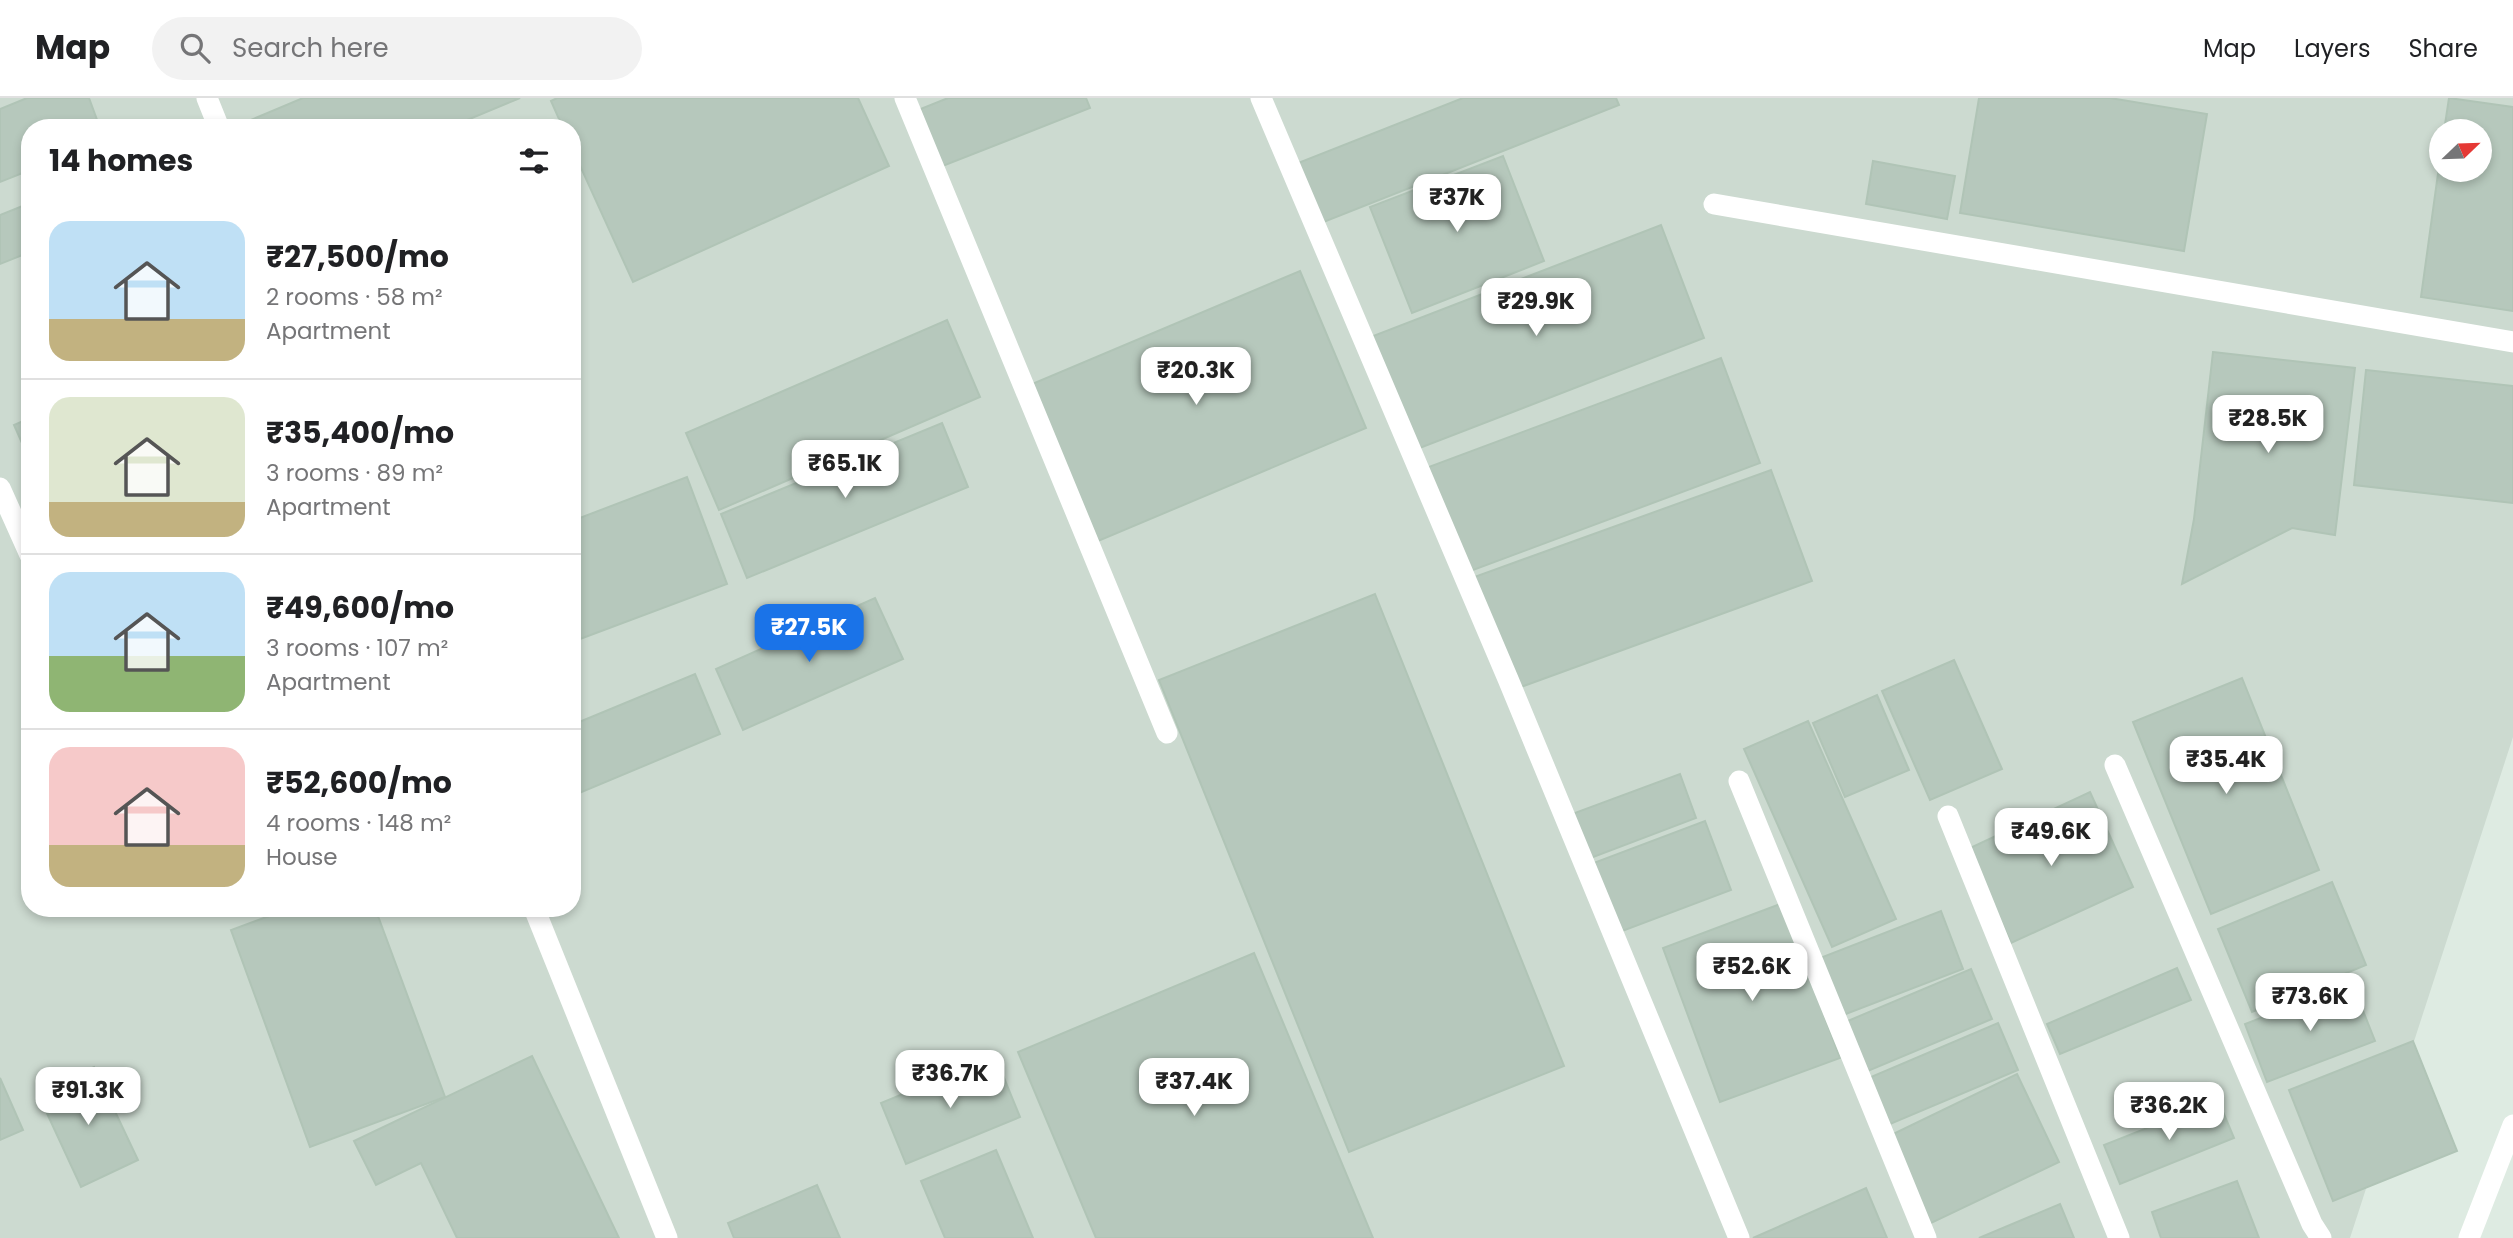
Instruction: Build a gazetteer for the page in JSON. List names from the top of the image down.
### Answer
{
  "north": "top right",
  "page": {
    "header": "Map",
    "search": "Search here",
    "nav": ["Map", "Layers", "Share"],
    "heading": "14 homes",
    "price": [
      "₹37K",
      "₹29.9K",
      "₹20.3K",
      "₹28.5K",
      "₹65.1K",
      "₹27.5K",
      "₹35.4K",
      "₹49.6K",
      "₹52.6K",
      "₹73.6K",
      "₹36.7K",
      "₹37.4K",
      "₹91.3K",
      "₹36.2K"
    ],
    "list": [
      {
        "name": "₹27,500/mo",
        "note": "2 rooms · 58 m² · Apartment"
      },
      {
        "name": "₹35,400/mo",
        "note": "3 rooms · 89 m² · Apartment"
      },
      {
        "name": "₹49,600/mo",
        "note": "3 rooms · 107 m² · Apartment"
      },
      {
        "name": "₹52,600/mo",
        "note": "4 rooms · 148 m² · House"
      }
    ]
  }
}
